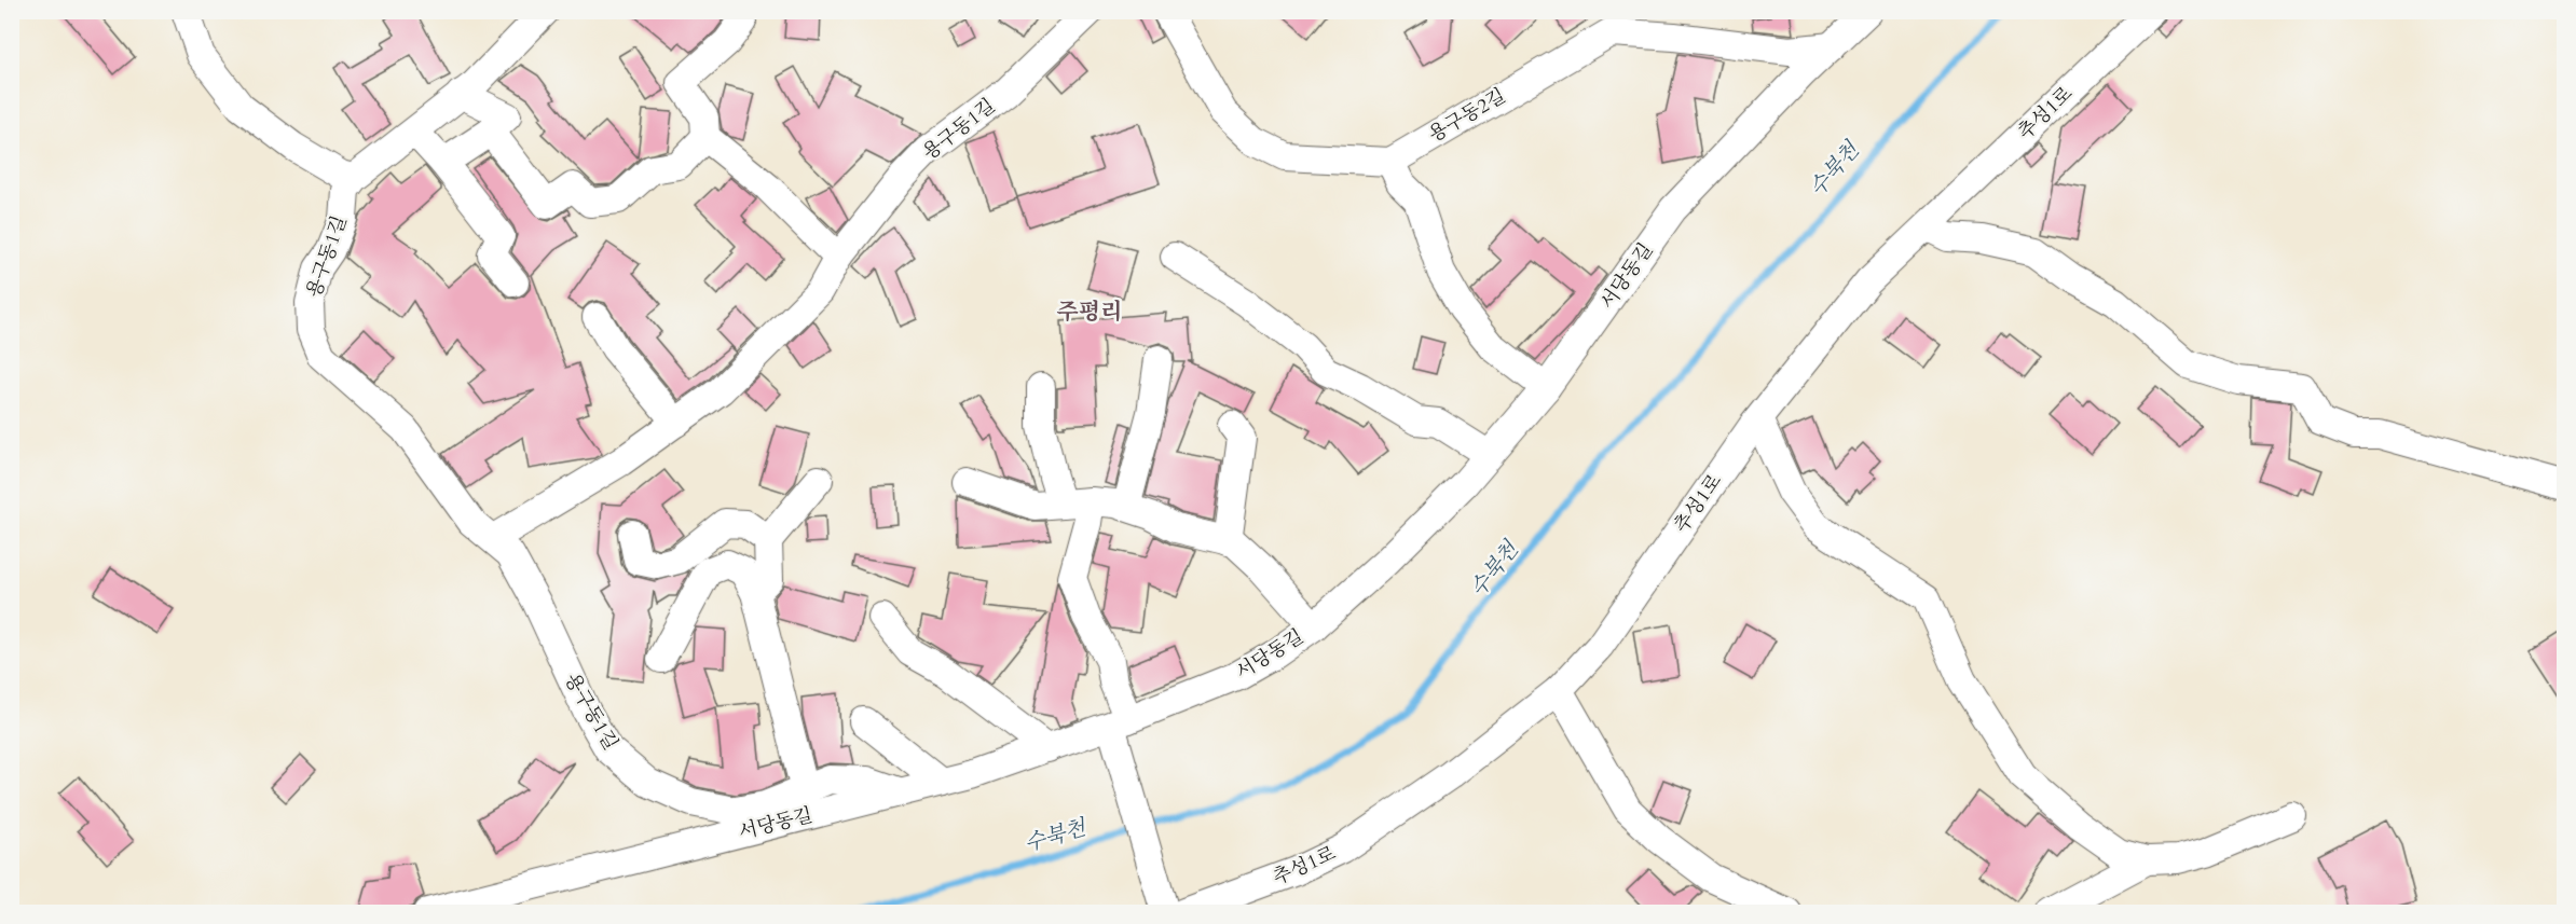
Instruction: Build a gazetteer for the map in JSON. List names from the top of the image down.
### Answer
{
  "streets": {
    "street": [
      "추성1로",
      "용구동2길",
      "용구동1길",
      "서당동길"
    ]
  },
  "crossings": [
    ["용구동2길", "서당동길"],
    ["용구동1길", "서당동길"]
  ],
  "districts": ["주평리"],
  "water": ["수북천"]
}
